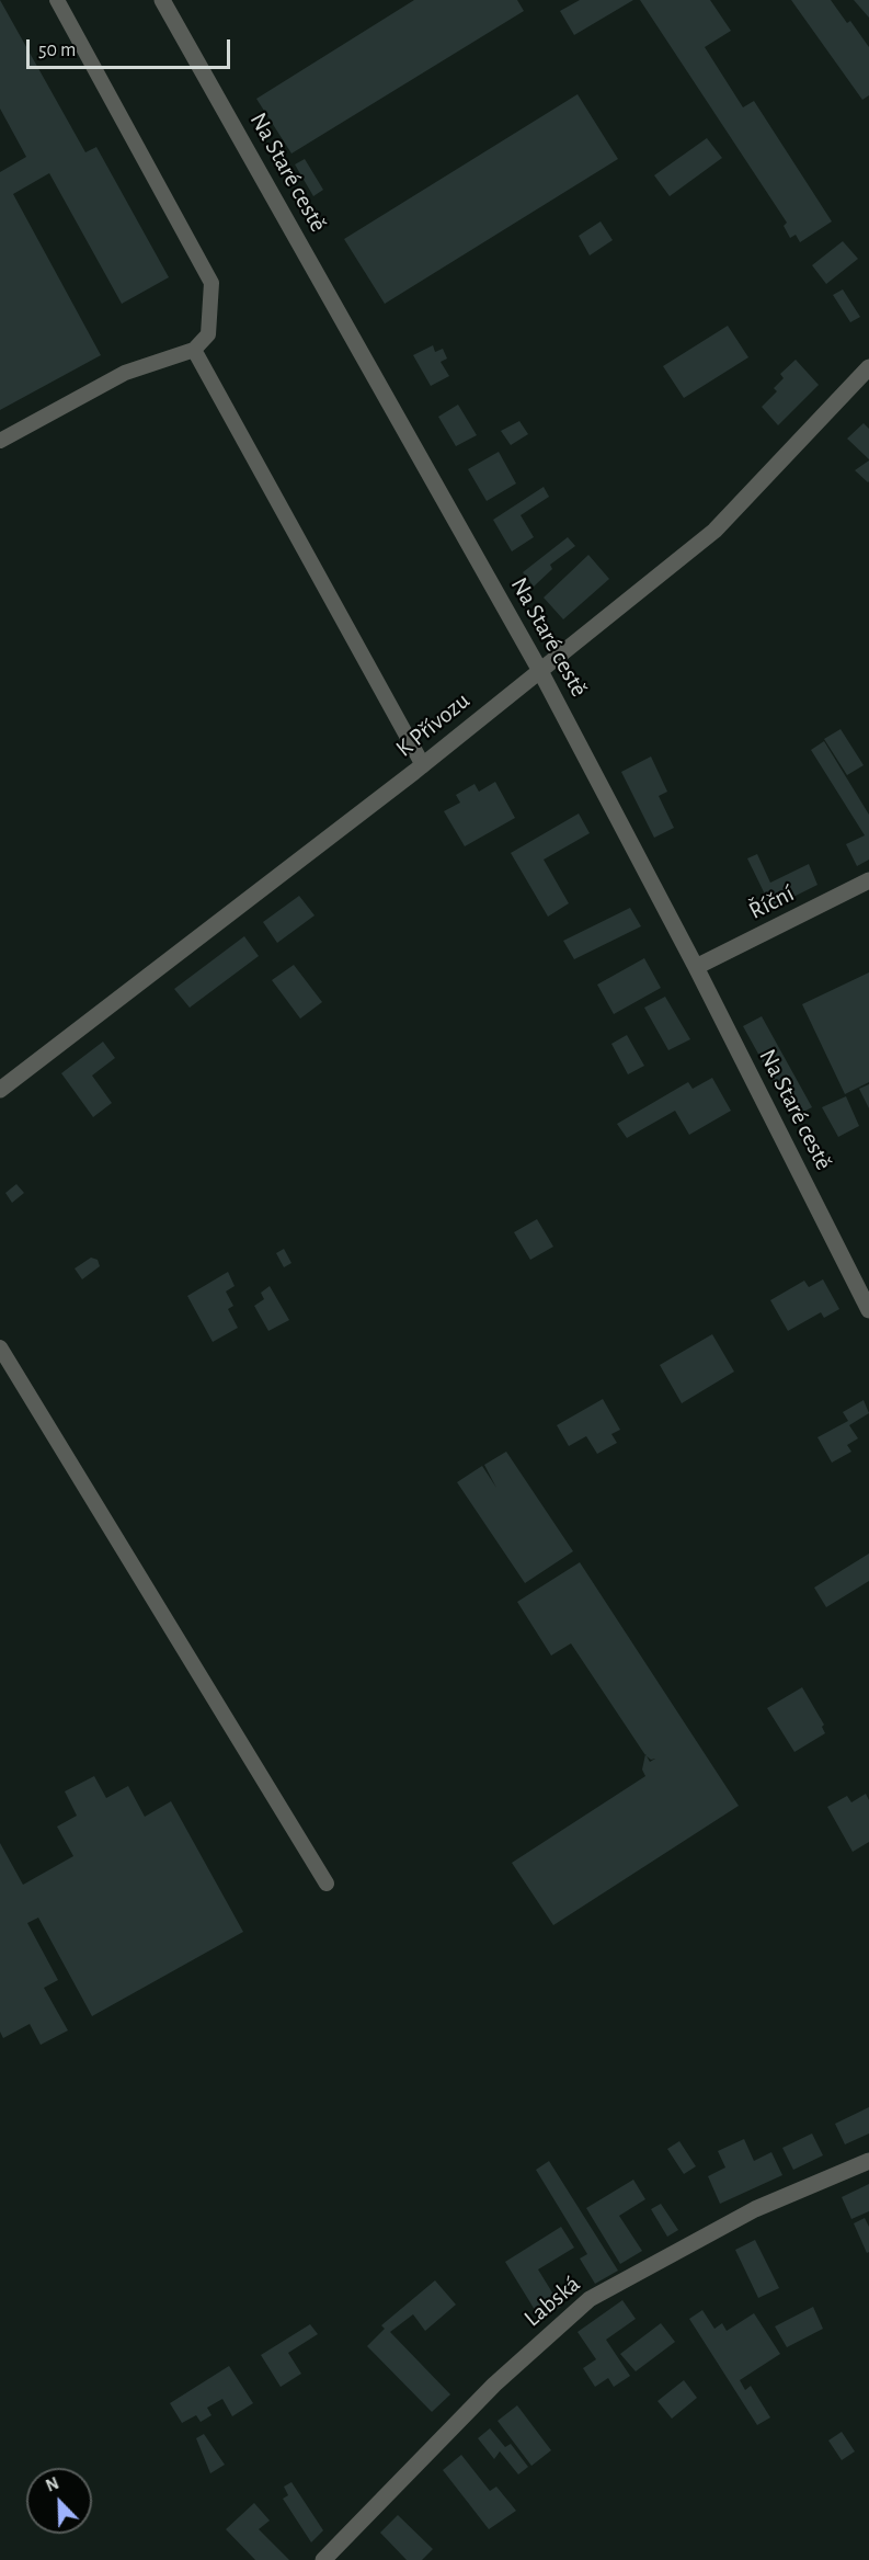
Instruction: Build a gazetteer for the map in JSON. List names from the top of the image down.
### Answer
{
  "streets": {
    "street": [
      "Na Staré cestě",
      "K Přívozu",
      "Říční",
      "Labská"
    ]
  },
  "crossings": [
    ["Na Staré cestě", "K Přívozu"],
    ["Na Staré cestě", "Říční"]
  ],
  "scale_bar": "50 m",
  "north": "top left"
}
